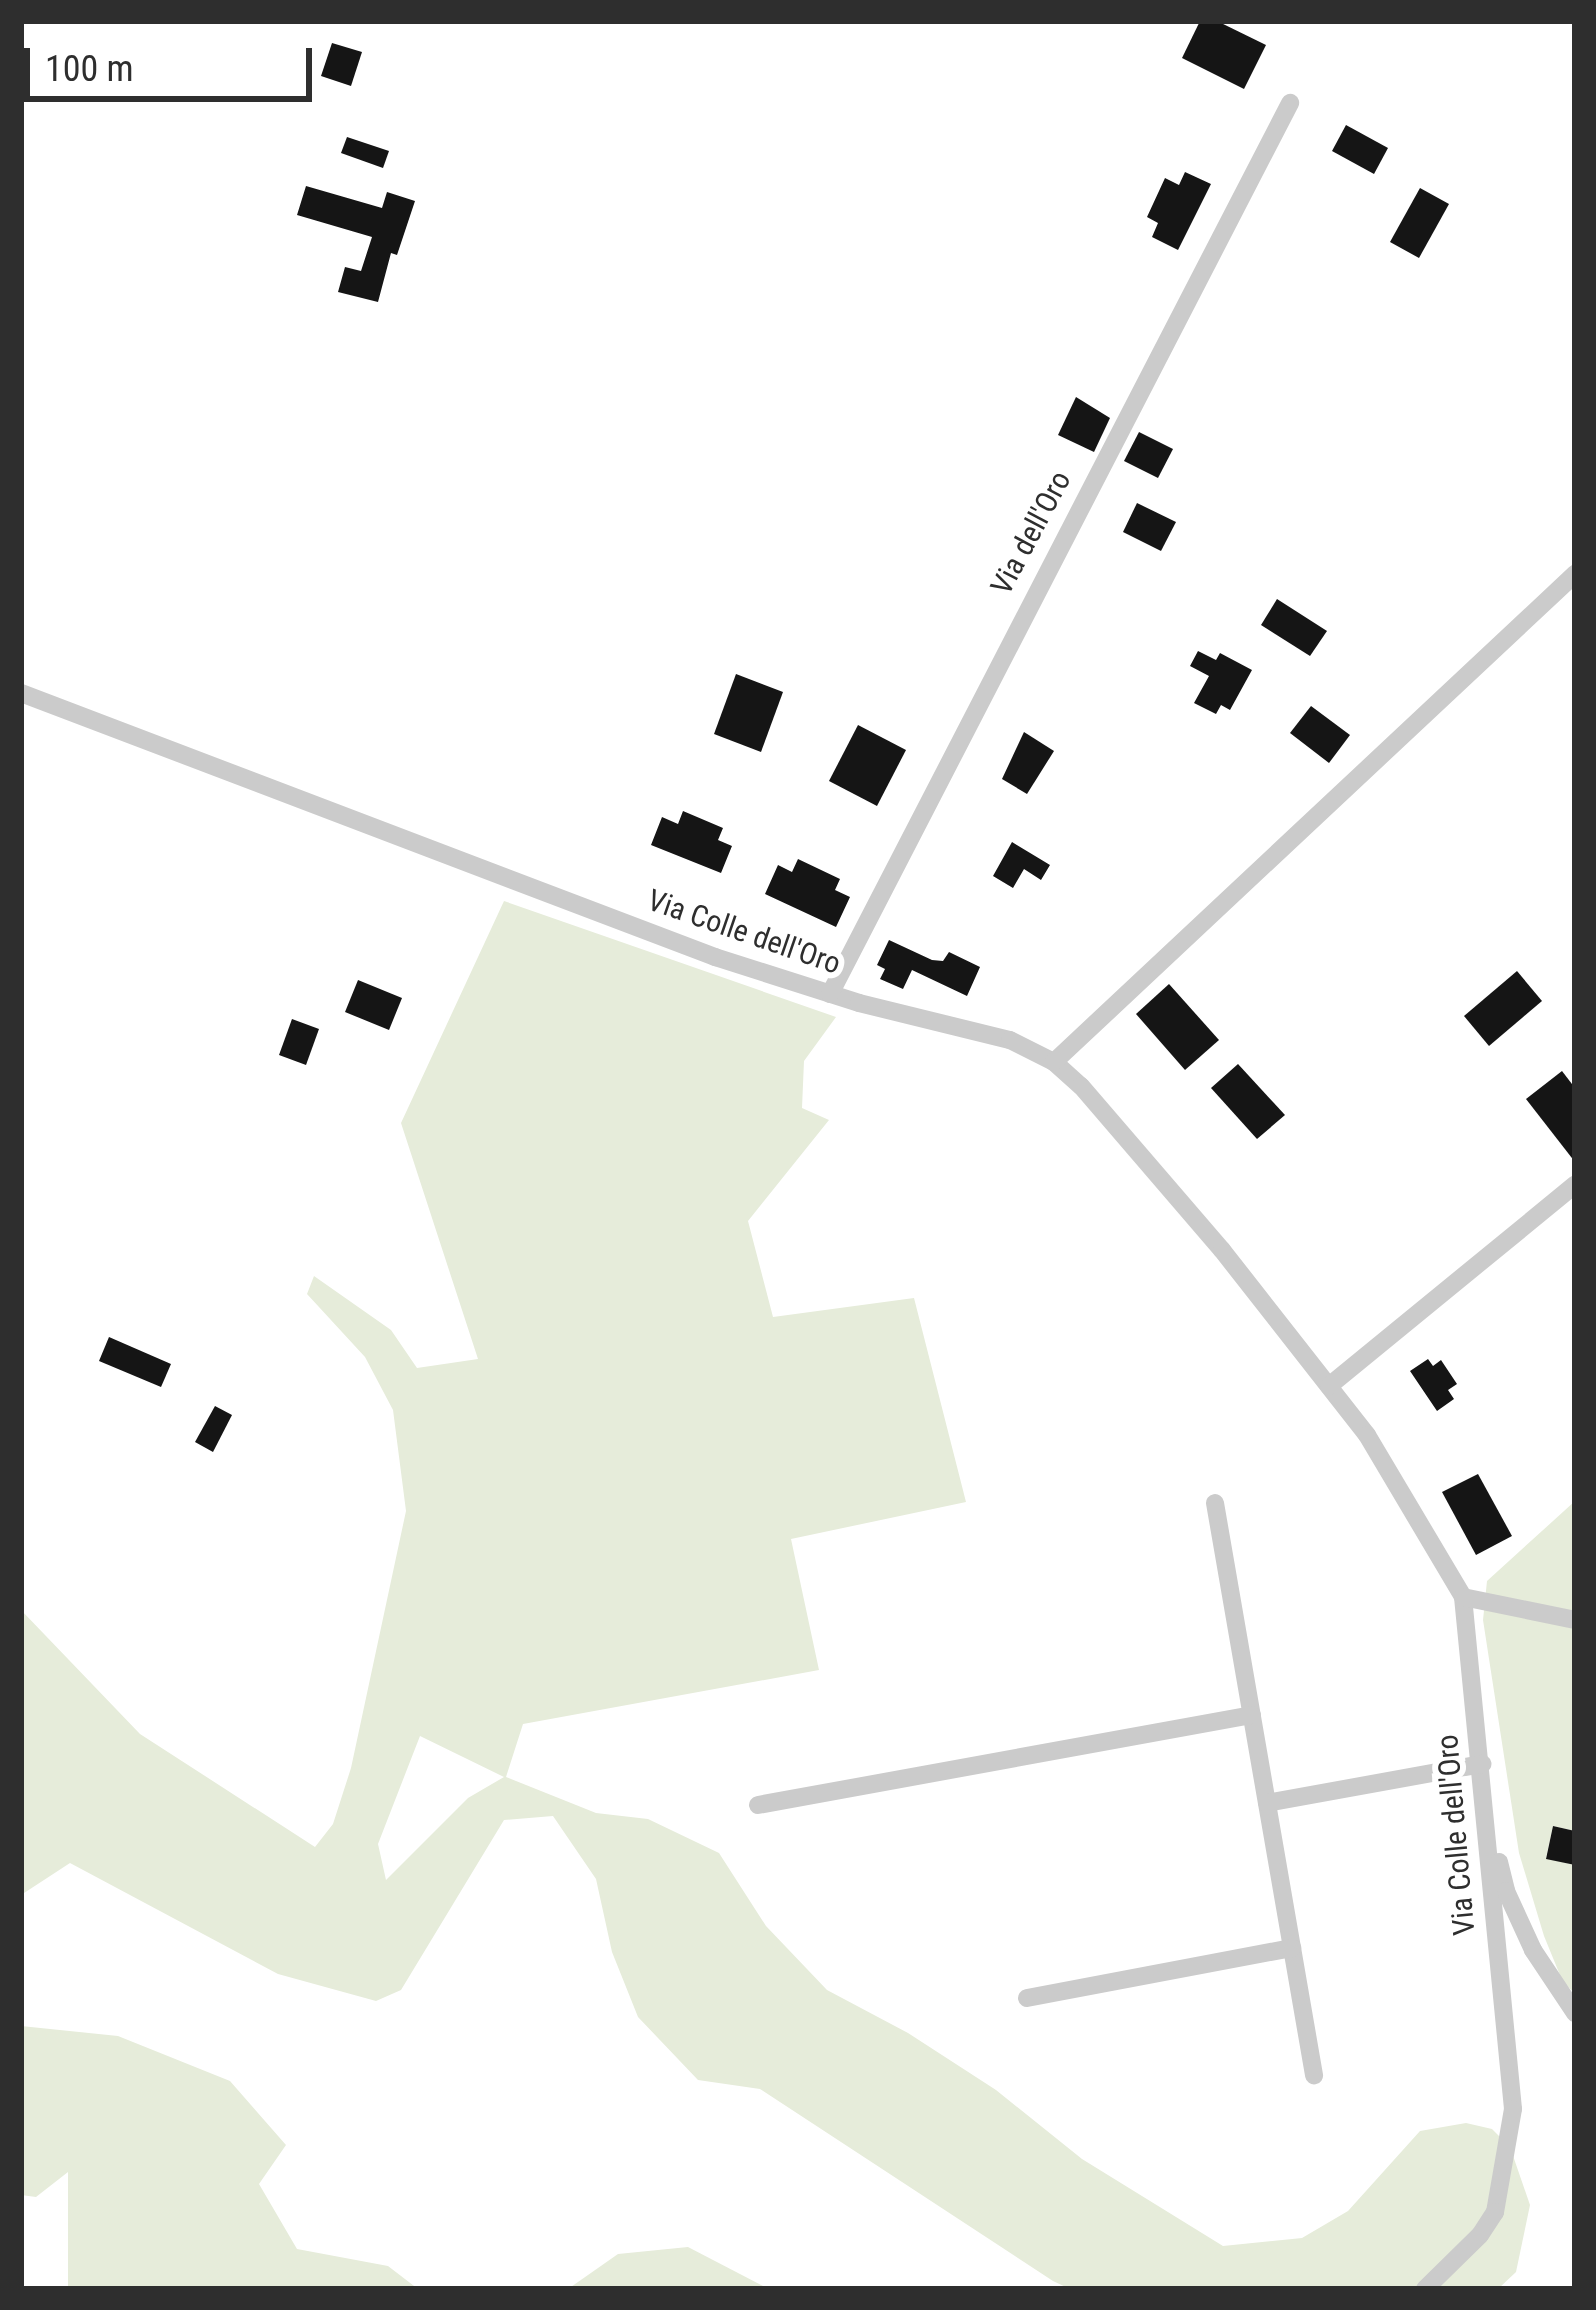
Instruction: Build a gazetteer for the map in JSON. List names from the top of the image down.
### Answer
{
  "streets": {
    "street": ["Via dell'Oro", "Via Colle dell'Oro"]
  },
  "crossings": [
    ["Via dell'Oro", "Via Colle dell'Oro"]
  ],
  "scale_bar": "100 m"
}
